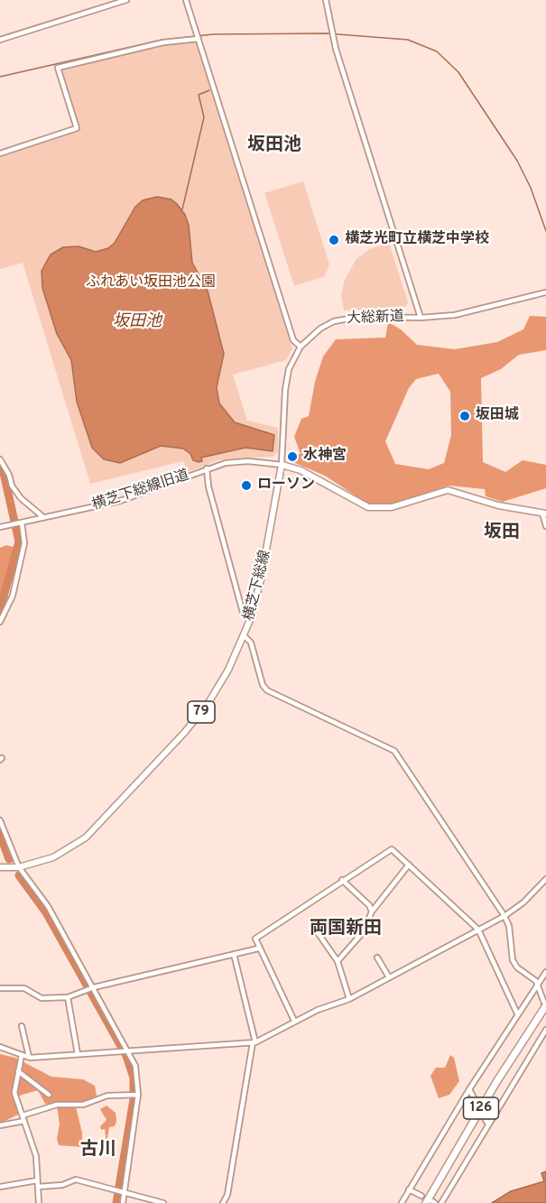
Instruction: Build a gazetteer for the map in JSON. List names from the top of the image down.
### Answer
{
  "streets": {
    "highway": ["126"],
    "main road": ["横芝下総線", "79"],
    "street": ["大総新道", "横芝下総線旧道"]
  },
  "crossings": [
    ["大総新道", "横芝下総線旧道"],
    ["大総新道", "横芝下総線"],
    ["横芝下総線旧道", "横芝下総線"]
  ],
  "districts": [
    "坂田池",
    "坂田",
    "両国新田",
    "古川"
  ],
  "water": ["坂田池"],
  "parks": ["ふれあい坂田池公園"],
  "places": [
    "横芝光町立横芝中学校",
    "坂田城",
    "水神宮",
    "ローソン"
  ]
}
